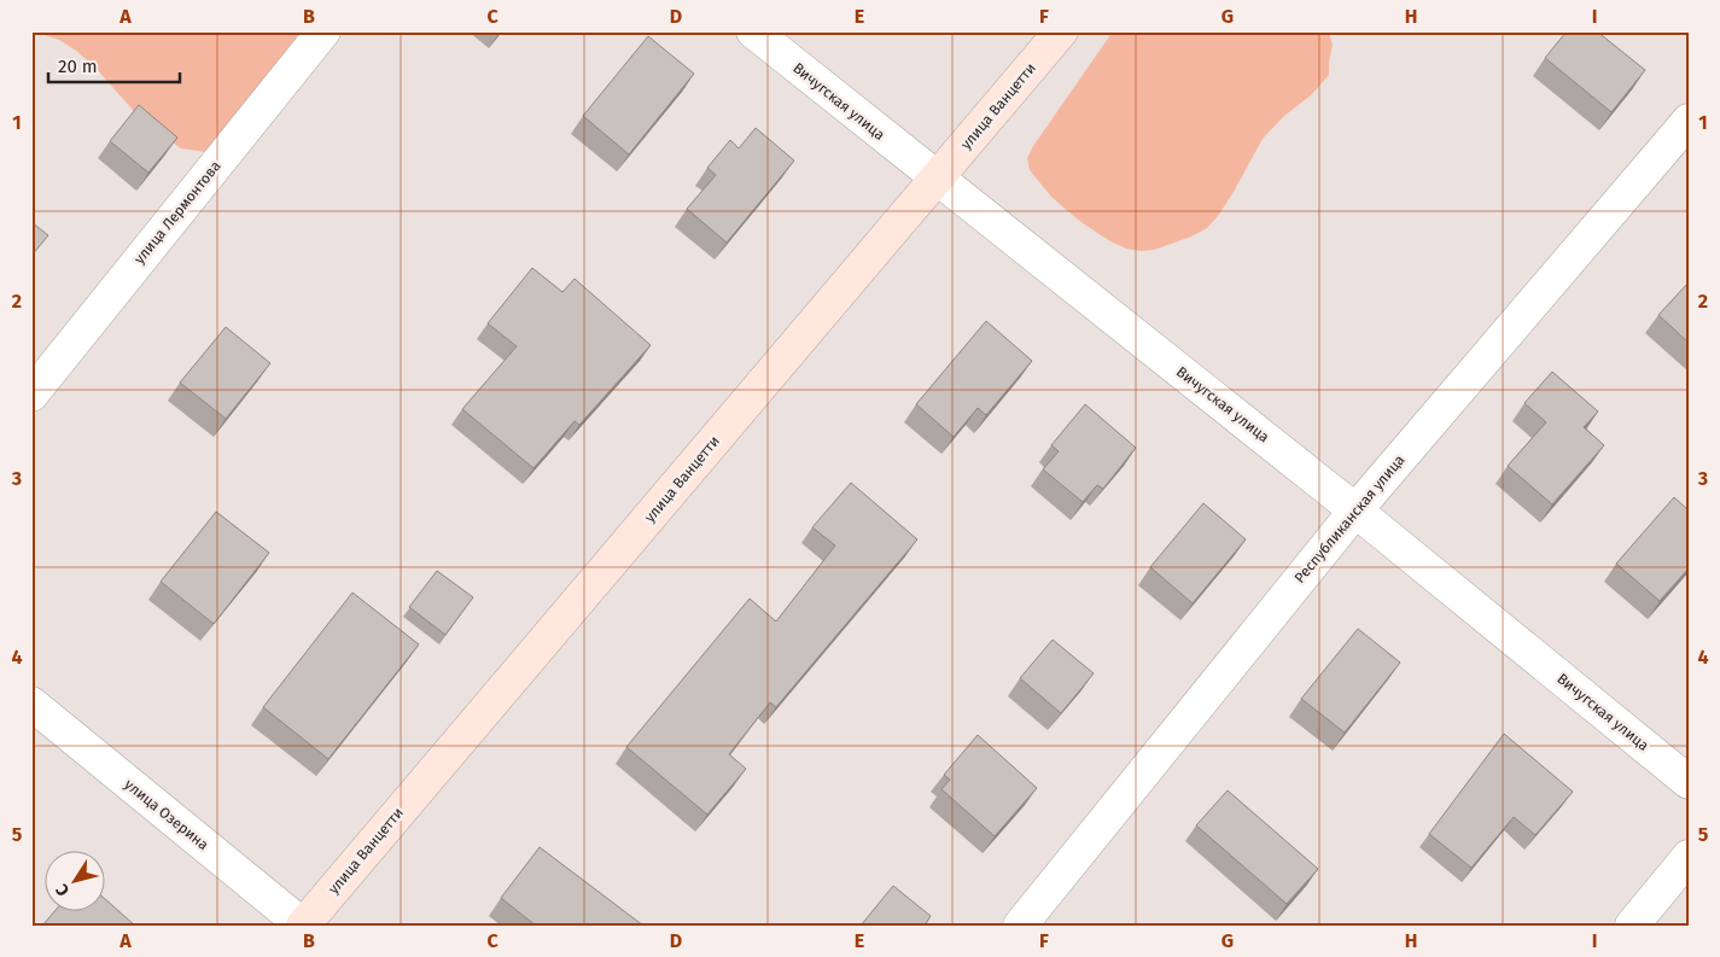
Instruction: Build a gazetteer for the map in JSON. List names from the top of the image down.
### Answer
{
  "streets": {
    "street": [
      "Вичугская улица",
      "улица Ванцетти",
      "улица Лермонтова",
      "Республиканская улица",
      "улица Озерина"
    ]
  },
  "crossings": [
    ["Вичугская улица", "улица Ванцетти"],
    ["Вичугская улица", "Республиканская улица"],
    ["улица Ванцетти", "улица Озерина"]
  ],
  "scale_bar": "20 m",
  "north": "bottom left",
  "grid": {
    "columns": [
      "A",
      "B",
      "C",
      "D",
      "E",
      "F",
      "G",
      "H",
      "I"
    ],
    "rows": [
      "1",
      "2",
      "3",
      "4",
      "5"
    ]
  }
}
